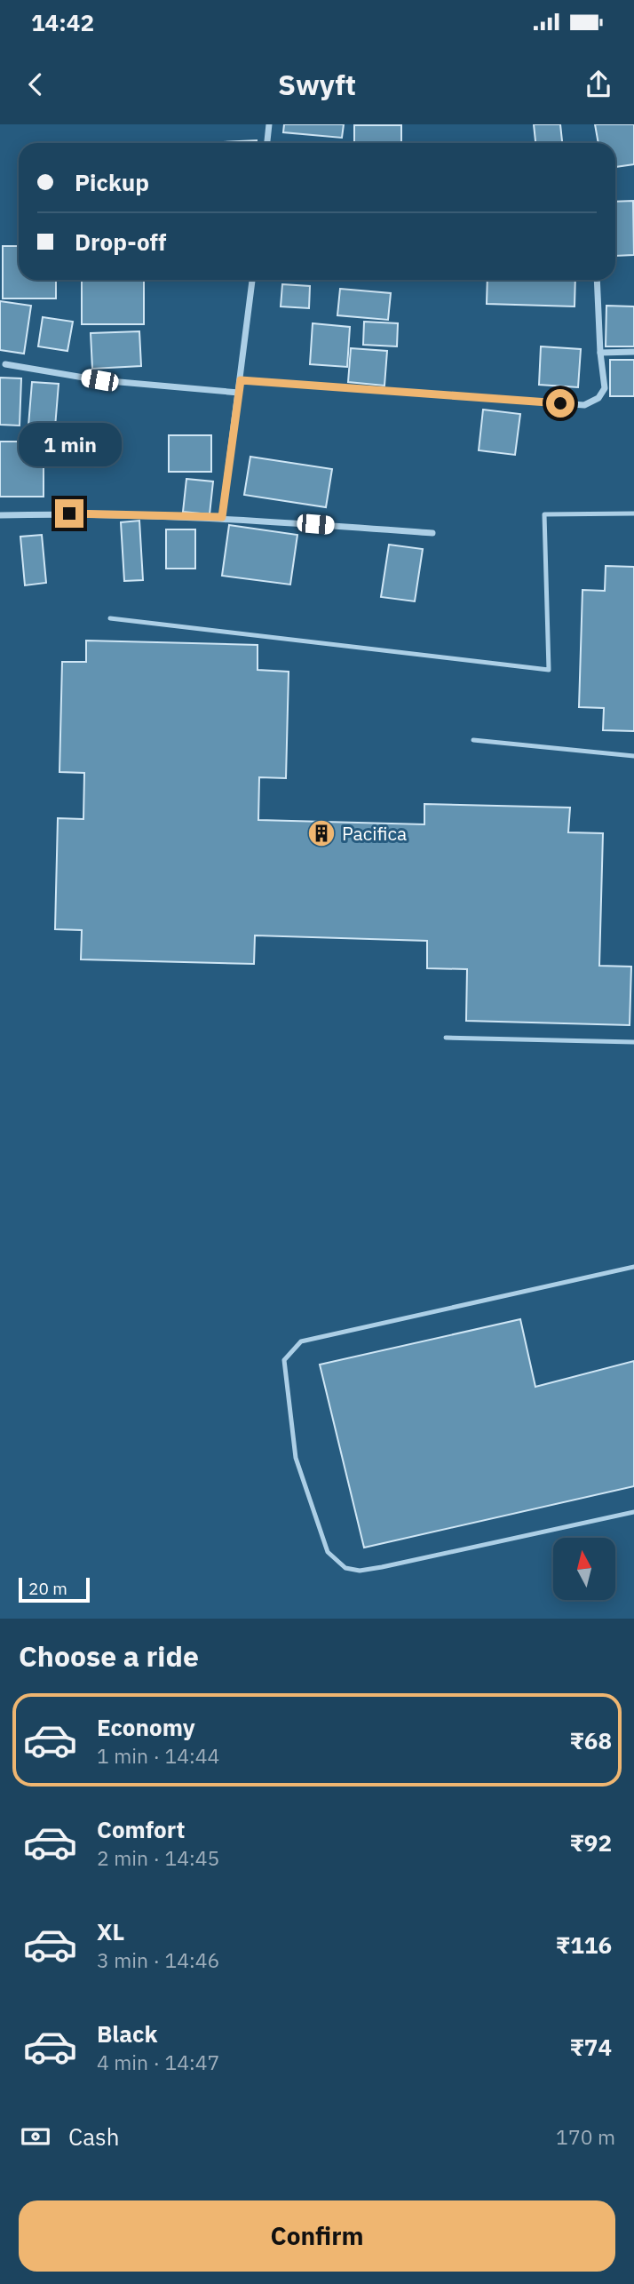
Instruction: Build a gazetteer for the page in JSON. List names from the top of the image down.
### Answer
{
  "places": {
    "building": ["Pacifica"]
  },
  "scale_bar": "20 m",
  "north": "top",
  "page": {
    "status": "14:42",
    "header": "Swyft",
    "banner": ["Pickup", "Drop-off"],
    "bubble": "1 min",
    "scale": "20 m",
    "heading": "Choose a ride",
    "list": [
      {
        "name": "Economy",
        "note": "1 min · 14:44",
        "value": "₹68"
      },
      {
        "name": "Comfort",
        "note": "2 min · 14:45",
        "value": "₹92"
      },
      {
        "name": "XL",
        "note": "3 min · 14:46",
        "value": "₹116"
      },
      {
        "name": "Black",
        "note": "4 min · 14:47",
        "value": "₹74"
      }
    ],
    "pay": ["Cash", "170 m"],
    "buttons": "Confirm"
  }
}
